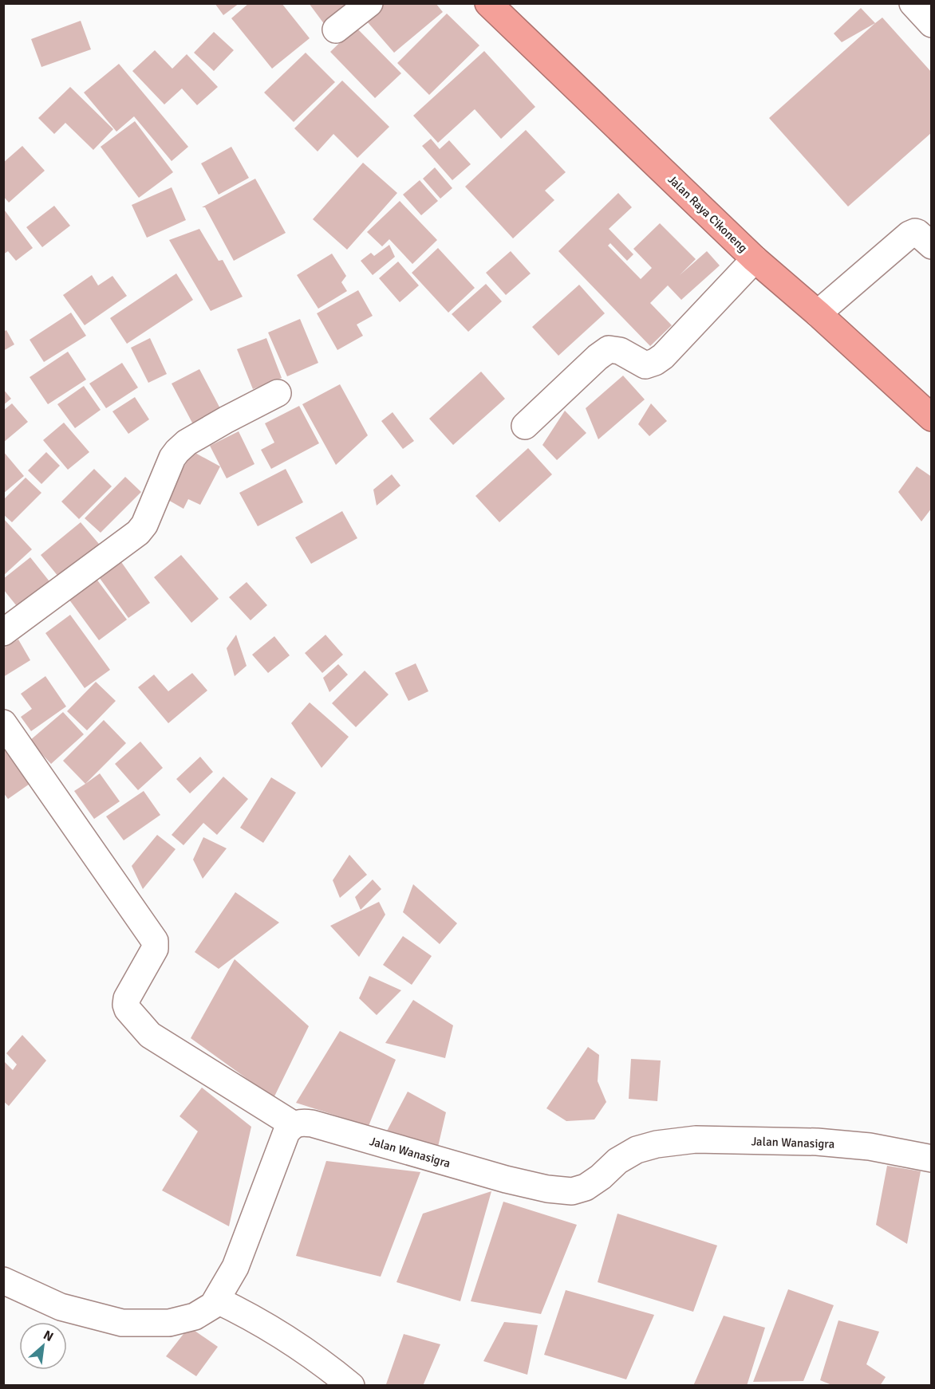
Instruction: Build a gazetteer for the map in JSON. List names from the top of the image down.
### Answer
{
  "streets": {
    "highway": ["Jalan Raya Cikoneng"],
    "street": ["Jalan Wanasigra"]
  },
  "north": "top right"
}
